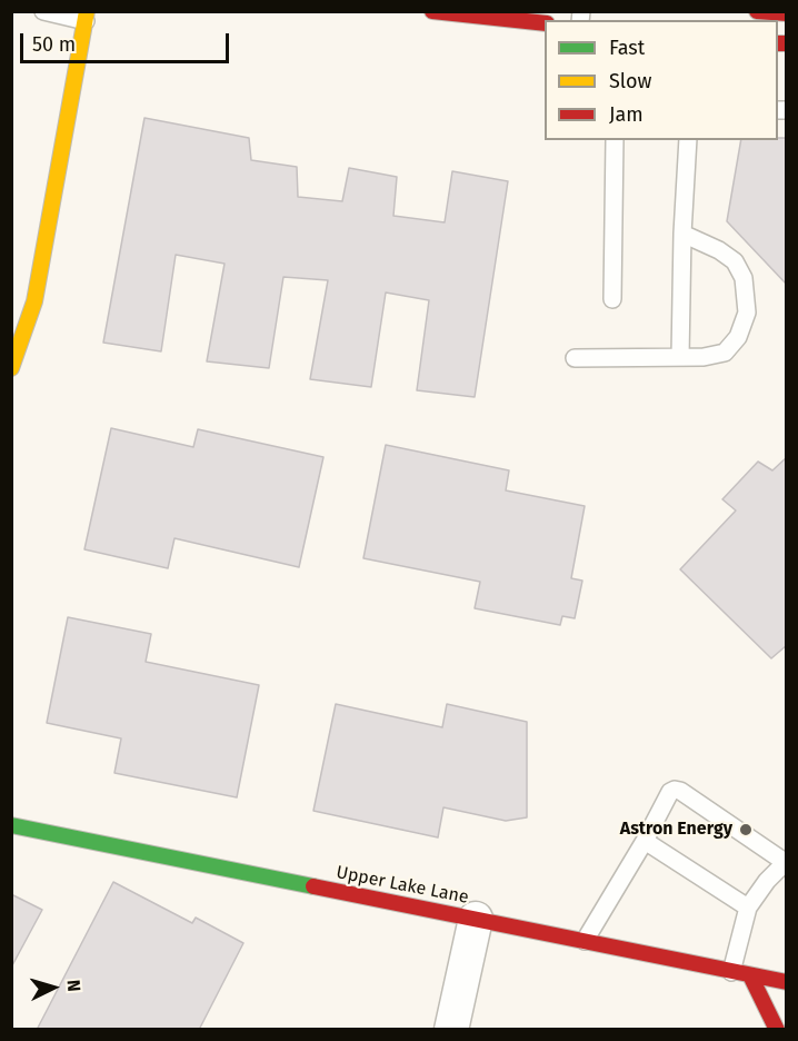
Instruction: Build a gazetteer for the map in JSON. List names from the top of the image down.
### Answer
{
  "streets": {
    "street": ["Upper Lake Lane"]
  },
  "places": ["Astron Energy"],
  "legend": ["Fast", "Slow", "Jam"],
  "scale_bar": "50 m",
  "north": "right"
}
